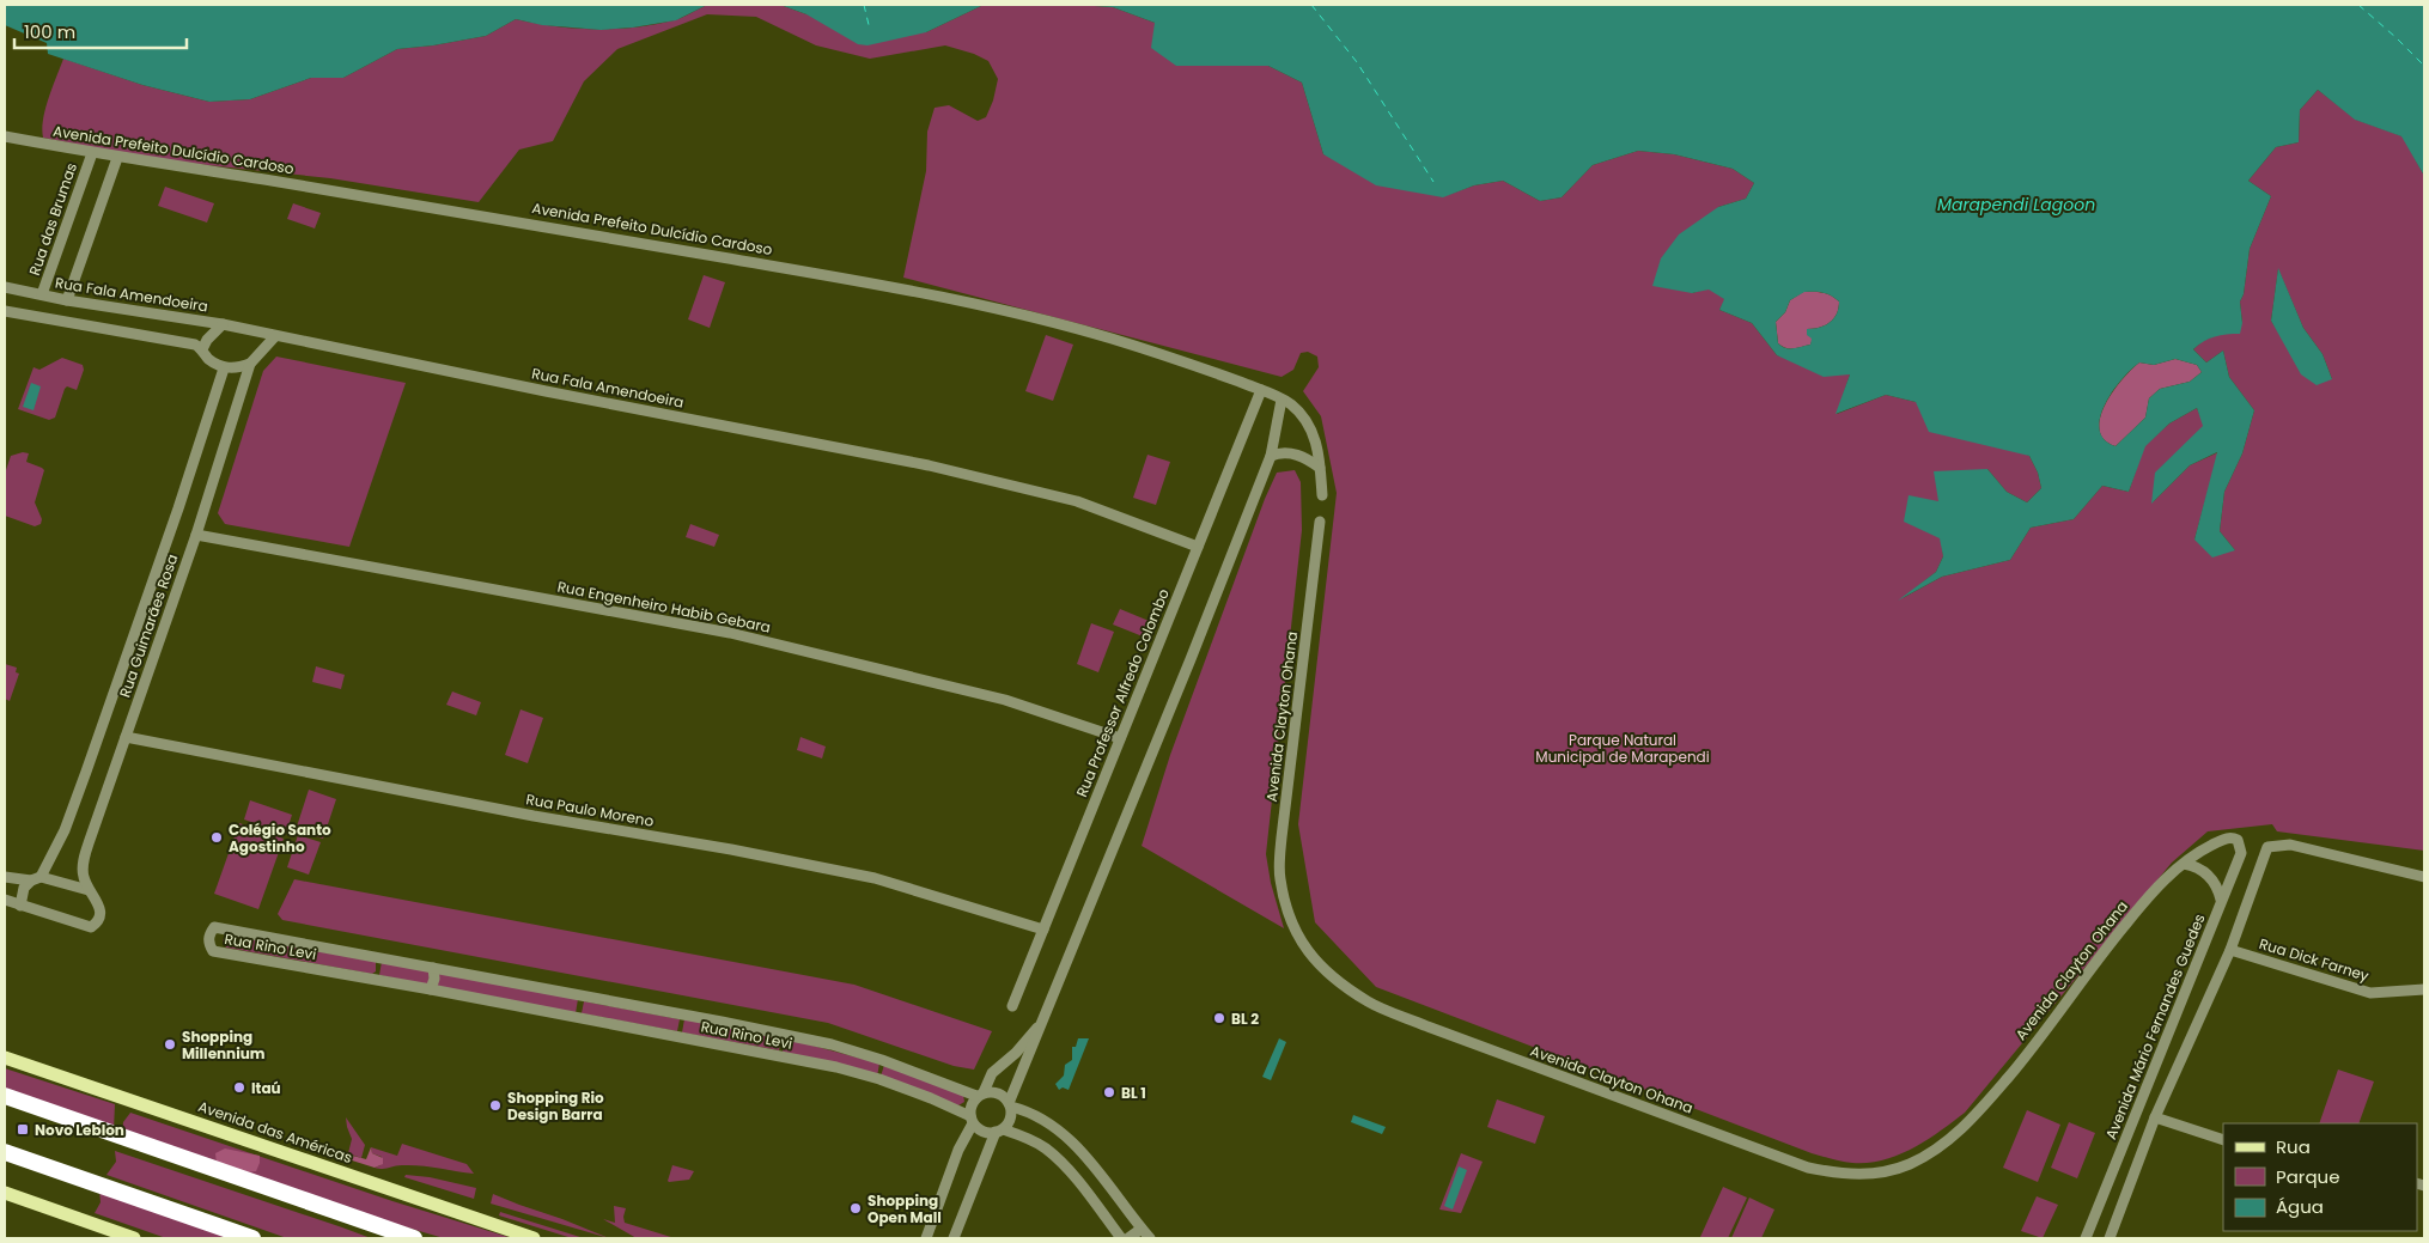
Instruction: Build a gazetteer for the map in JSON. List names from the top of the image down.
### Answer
{
  "streets": {
    "main road": ["Avenida das Américas"],
    "street": [
      "Avenida Prefeito Dulcídio Cardoso",
      "Rua das Brumas",
      "Rua Fala Amendoeira",
      "Rua Engenheiro Habib Gebara",
      "Rua Guimarães Rosa",
      "Rua Professor Alfredo Colombo",
      "Avenida Clayton Ohana",
      "Rua Paulo Moreno",
      "Rua Rino Levi",
      "Rua Dick Farney",
      "Avenida Mário Fernandes Guedes"
    ]
  },
  "crossings": [
    ["Avenida Prefeito Dulcídio Cardoso", "Rua das Brumas"],
    ["Avenida Prefeito Dulcídio Cardoso", "Rua Professor Alfredo Colombo"],
    ["Rua das Brumas", "Rua Fala Amendoeira"],
    ["Rua Fala Amendoeira", "Rua Guimarães Rosa"],
    ["Rua Fala Amendoeira", "Rua Professor Alfredo Colombo"],
    ["Rua Engenheiro Habib Gebara", "Rua Guimarães Rosa"],
    ["Rua Engenheiro Habib Gebara", "Rua Professor Alfredo Colombo"],
    ["Rua Guimarães Rosa", "Rua Paulo Moreno"],
    ["Rua Professor Alfredo Colombo", "Rua Paulo Moreno"],
    ["Avenida Clayton Ohana", "Avenida Mário Fernandes Guedes"]
  ],
  "water": ["Marapendi Lagoon"],
  "parks": ["Parque Natural Municipal de Marapendi"],
  "places": {
    "other": [
      "Colégio Santo Agostinho",
      "BL 2",
      "Shopping Millennium",
      "Itaú",
      "BL 1",
      "Shopping Rio Design Barra",
      "Shopping Open Mall"
    ],
    "transit": ["Novo Leblon"]
  },
  "legend": ["Rua", "Parque", "Água"],
  "scale_bar": "100 m"
}
